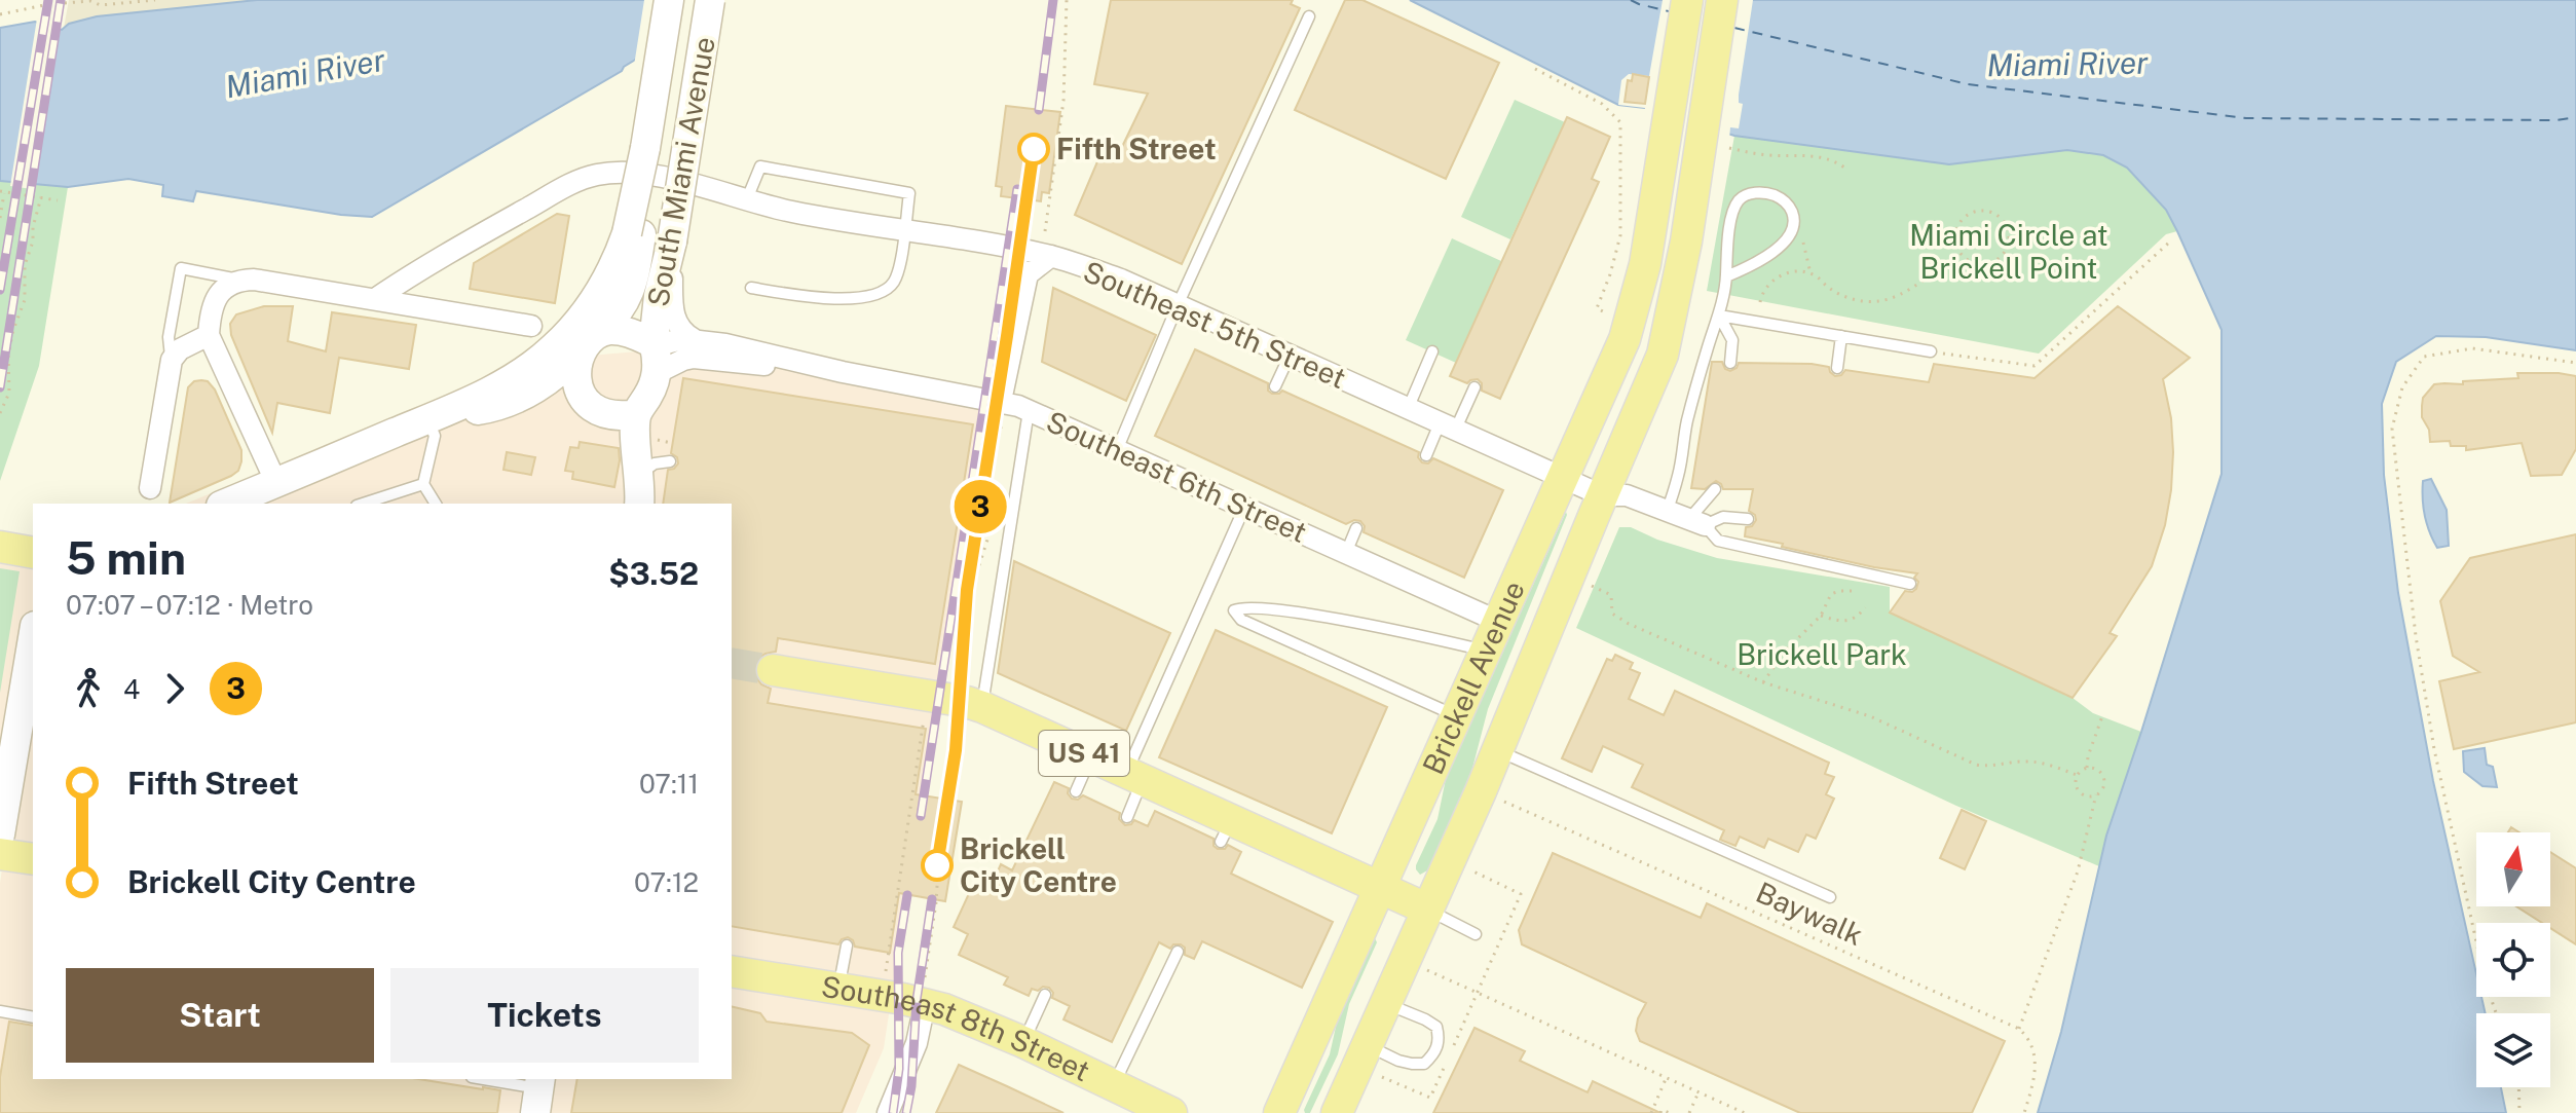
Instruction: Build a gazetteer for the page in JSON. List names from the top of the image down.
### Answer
{
  "streets": {
    "main road": [
      "South Miami Avenue",
      "Brickell Avenue",
      "US 41",
      "Southeast 8th Street"
    ],
    "street": ["Southeast 5th Street", "Southeast 6th Street"],
    "path": ["Baywalk"]
  },
  "crossings": [
    ["South Miami Avenue", "Southeast 6th Street"],
    ["Southeast 5th Street", "Brickell Avenue"],
    ["Southeast 6th Street", "Brickell Avenue"],
    ["Brickell Avenue", "US 41"]
  ],
  "water": ["Miami River"],
  "parks": ["Miami Circle at Brickell Point", "Brickell Park"],
  "places": ["Fifth Street", "Brickell City Centre"],
  "lines": ["metro line 3"],
  "north": "top",
  "page": {
    "on_map": "3",
    "heading": ["5 min", "07:07 – 07:12 · Metro", "$3.52"],
    "legs": ["4", "3"],
    "list": [
      {
        "name": "Fifth Street",
        "value": "07:11"
      },
      {
        "name": "Brickell City Centre",
        "value": "07:12"
      }
    ],
    "buttons": ["Start", "Tickets"]
  }
}
